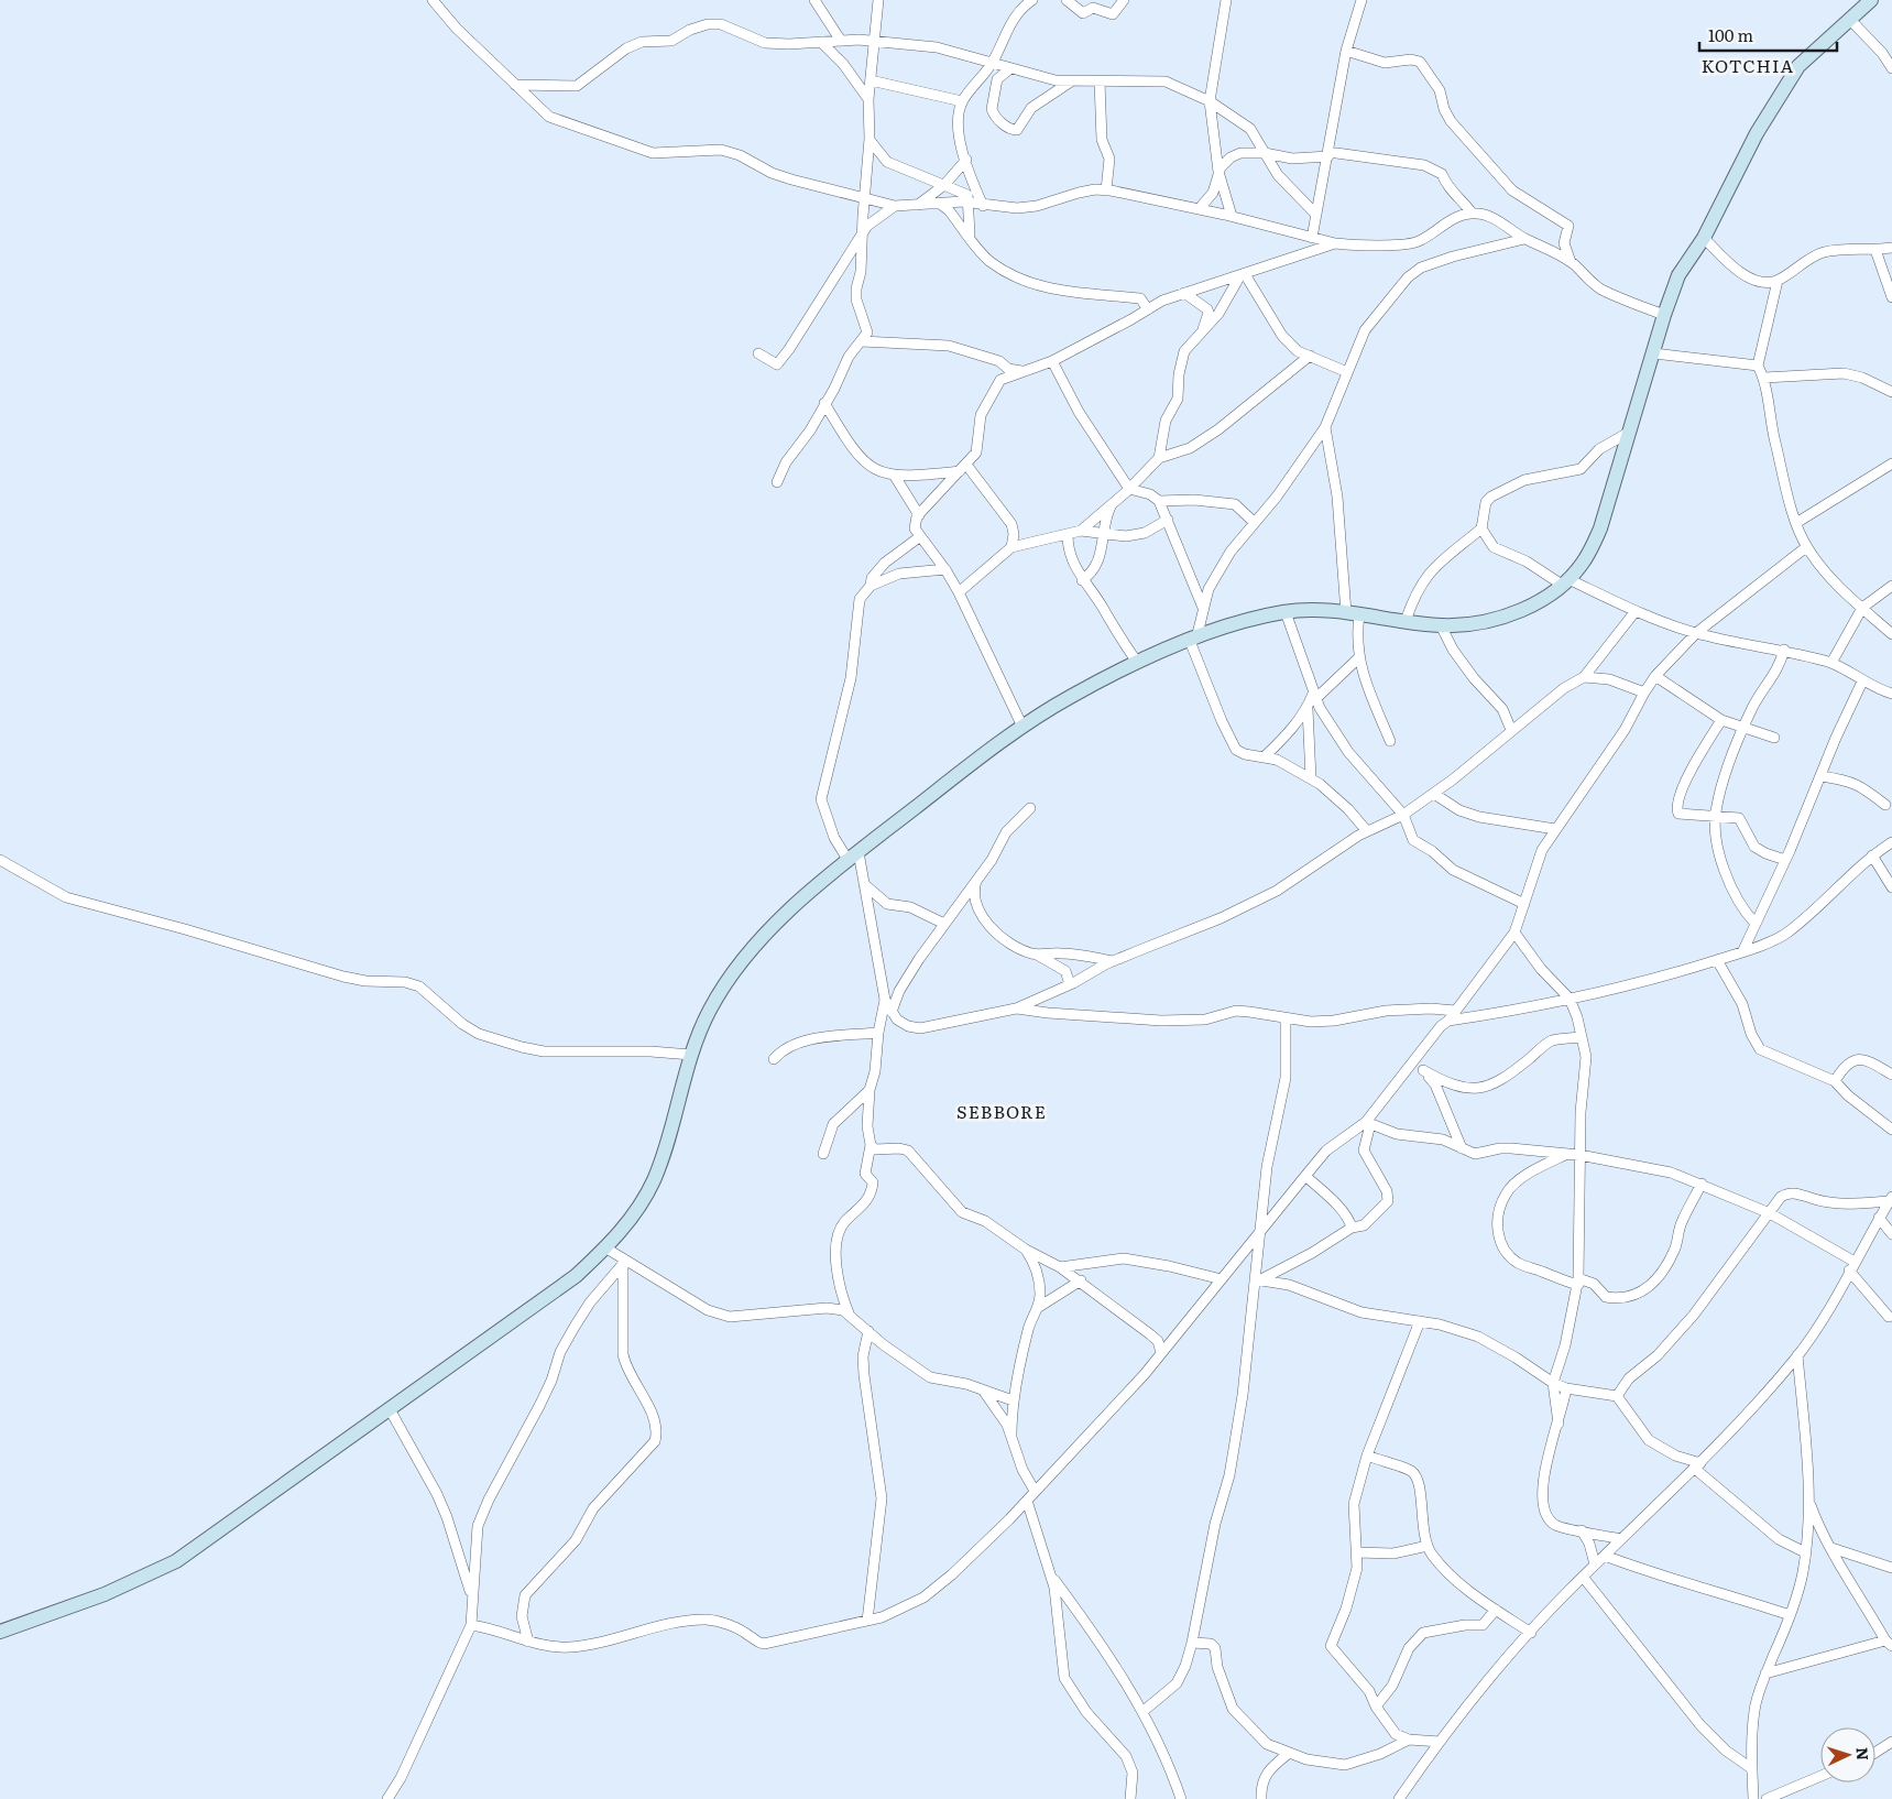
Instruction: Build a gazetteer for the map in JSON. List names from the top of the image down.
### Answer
{
  "districts": ["KOTCHIA", "SEBBORE"],
  "scale_bar": "100 m",
  "north": "right"
}
